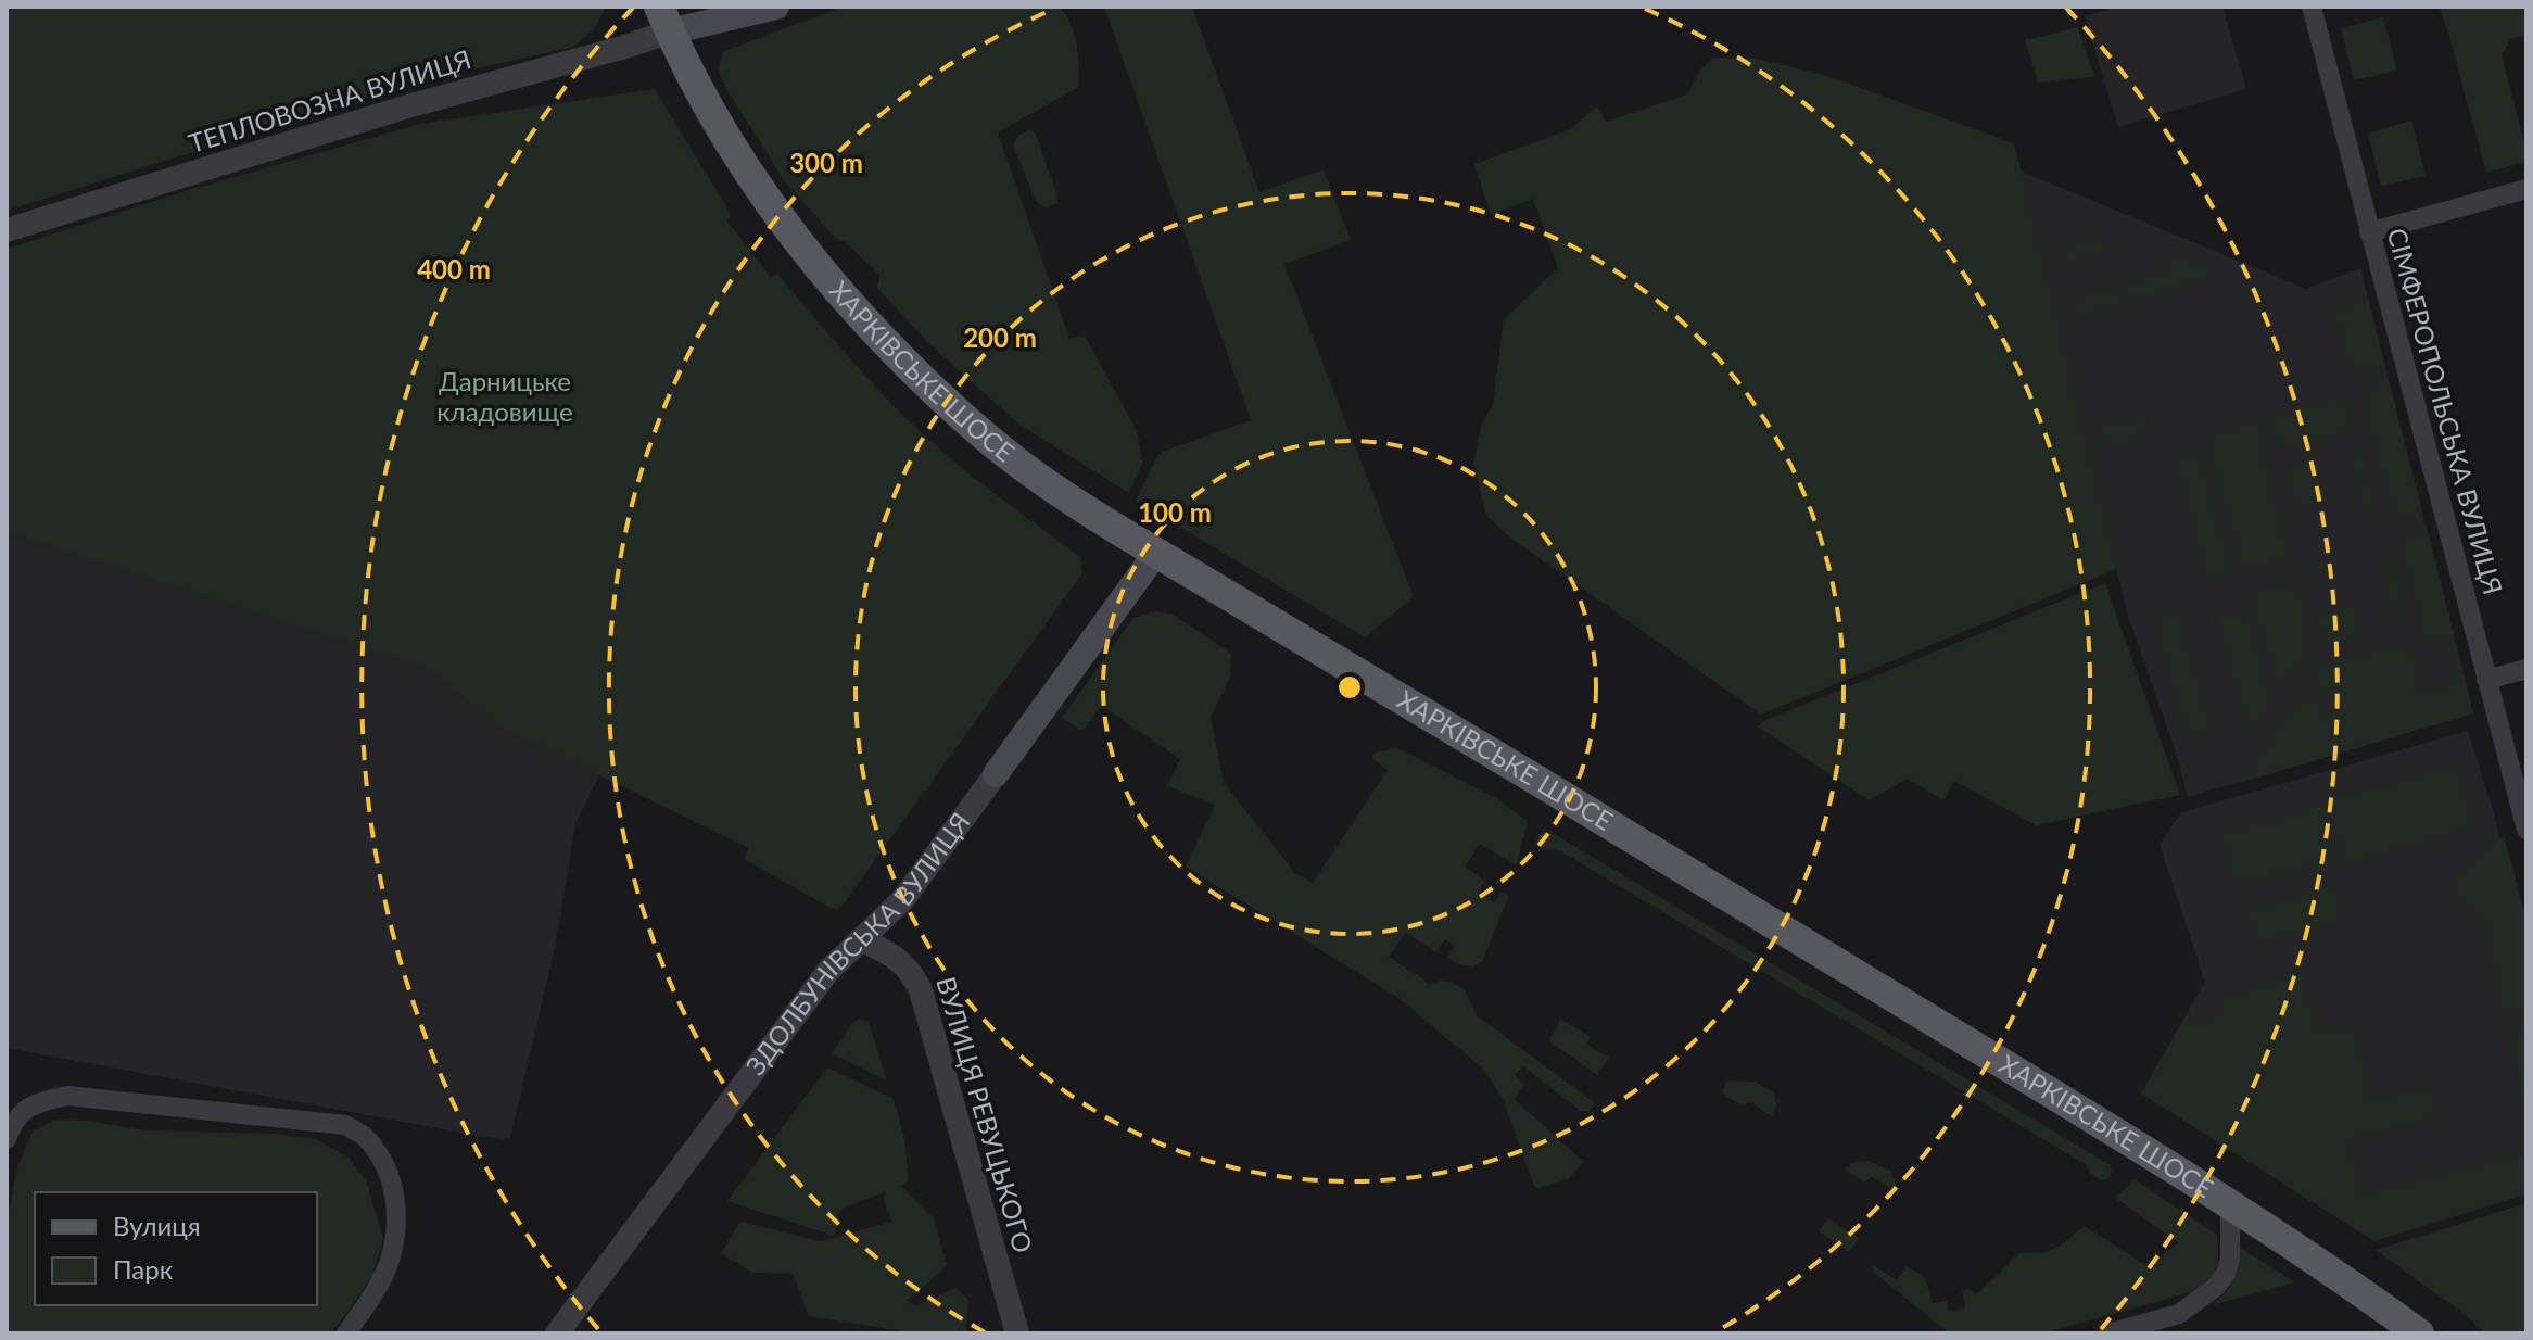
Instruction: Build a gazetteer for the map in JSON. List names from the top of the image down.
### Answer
{
  "streets": {
    "main road": ["ХАРКІВСЬКЕ ШОСЕ", "ЗДОЛБУНІВСЬКА ВУЛИЦЯ"],
    "street": ["ТЕПЛОВОЗНА ВУЛИЦЯ", "СІМФЕРОПОЛЬСЬКА ВУЛИЦЯ", "ВУЛИЦЯ РЕВУЦЬКОГО"]
  },
  "crossings": [
    ["ТЕПЛОВОЗНА ВУЛИЦЯ", "ХАРКІВСЬКЕ ШОСЕ"],
    ["ХАРКІВСЬКЕ ШОСЕ", "ЗДОЛБУНІВСЬКА ВУЛИЦЯ"],
    ["ЗДОЛБУНІВСЬКА ВУЛИЦЯ", "ВУЛИЦЯ РЕВУЦЬКОГО"]
  ],
  "parks": ["Дарницьке кладовище"],
  "legend": ["Вулиця", "Парк"],
  "rings": [
    "300 m",
    "400 m",
    "200 m",
    "100 m"
  ]
}
